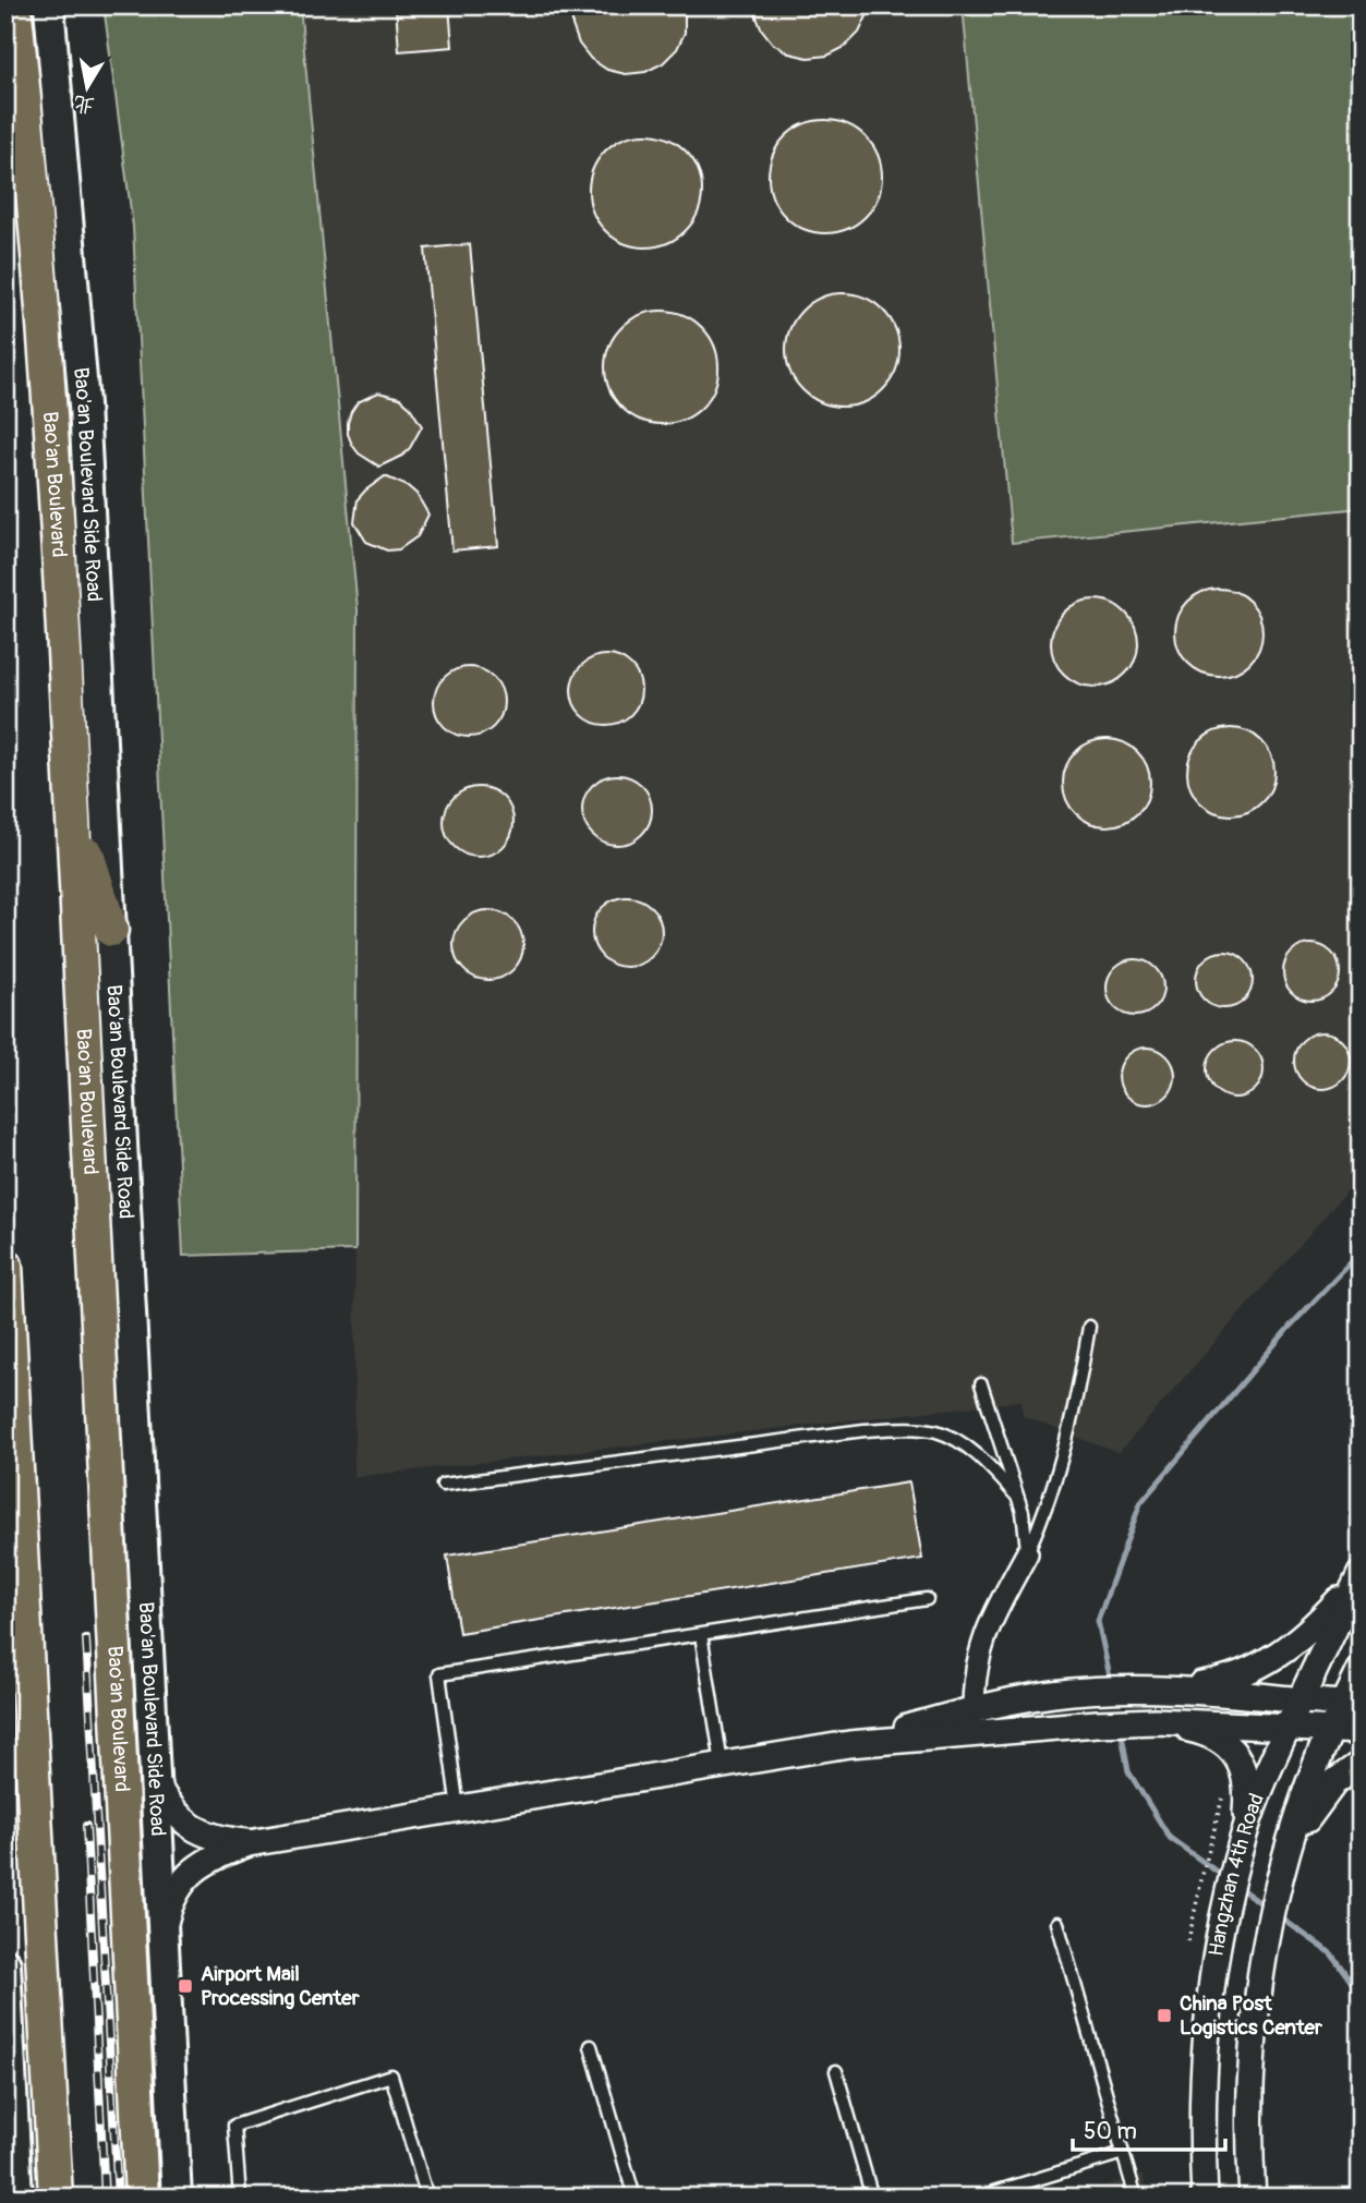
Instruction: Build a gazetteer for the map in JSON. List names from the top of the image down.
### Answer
{
  "streets": {
    "main road": ["Bao'an Boulevard", "Bao'an Boulevard Side Road"],
    "street": ["Hangzhan 4th Road"]
  },
  "places": {
    "transit": ["Airport Mail Processing Center", "China Post Logistics Center"]
  },
  "scale_bar": "50 m",
  "north": "bottom"
}
